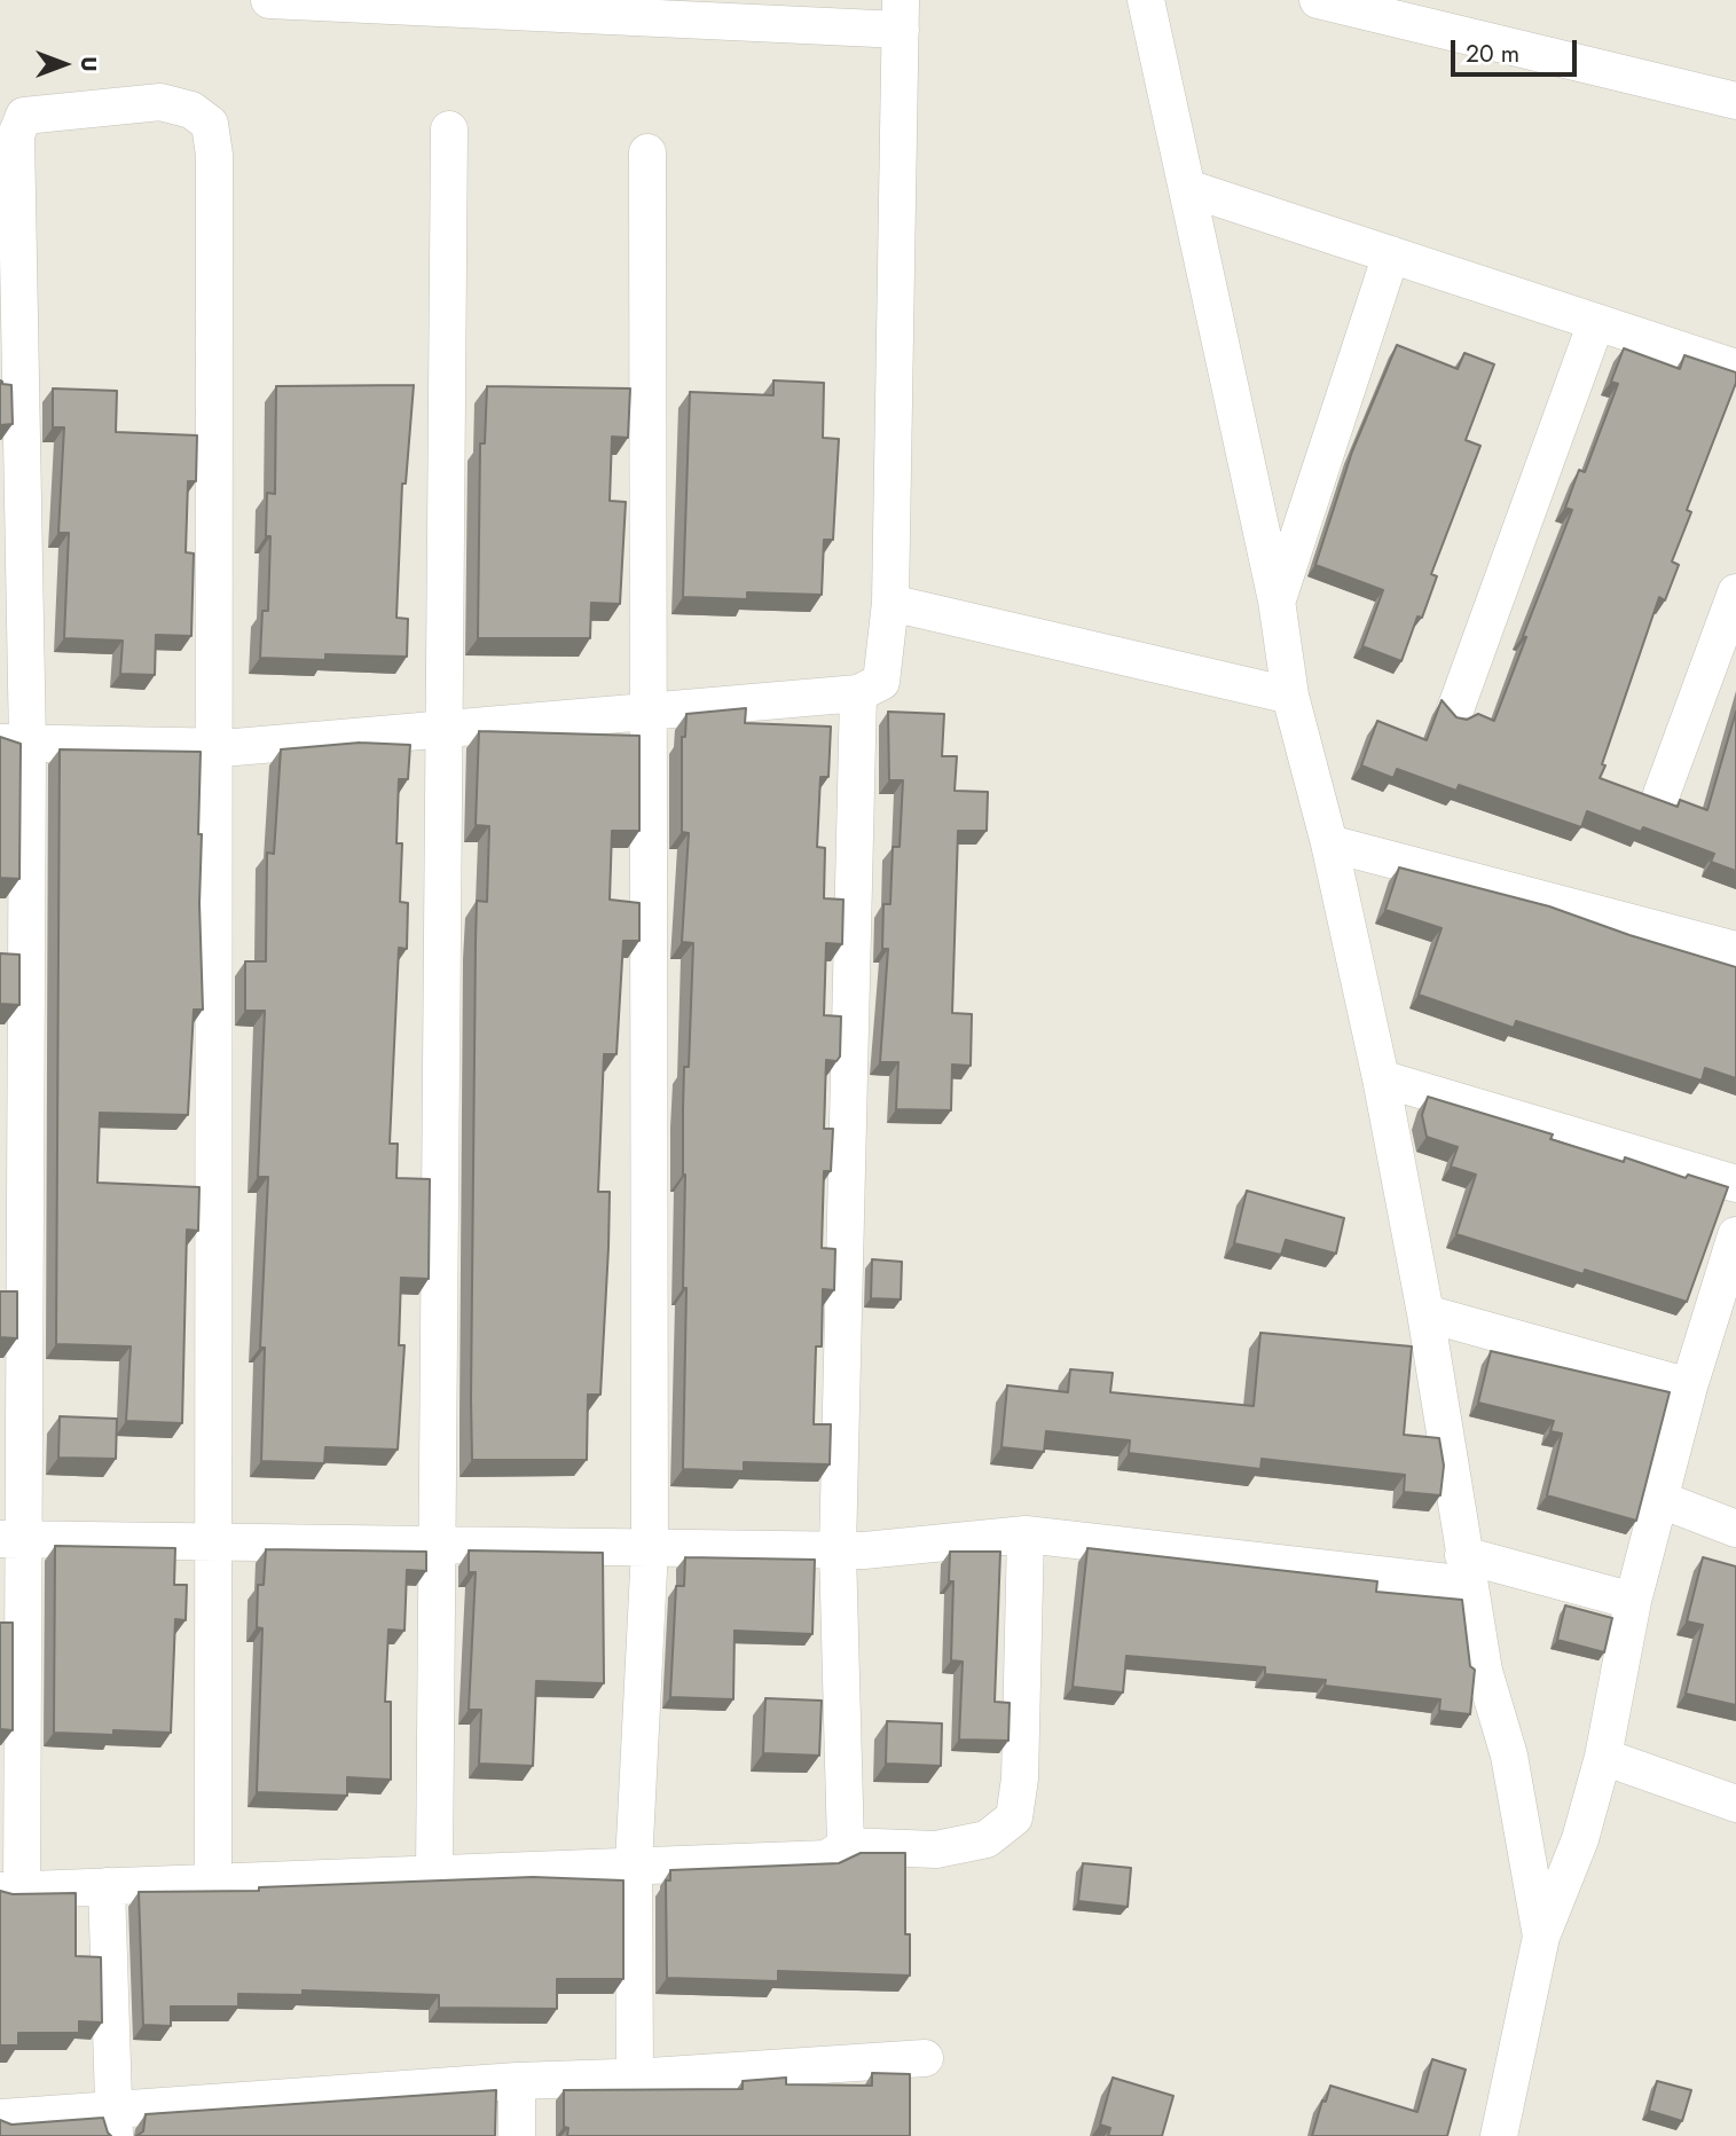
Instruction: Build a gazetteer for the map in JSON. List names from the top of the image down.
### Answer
{
  "scale_bar": "20 m",
  "north": "right"
}
